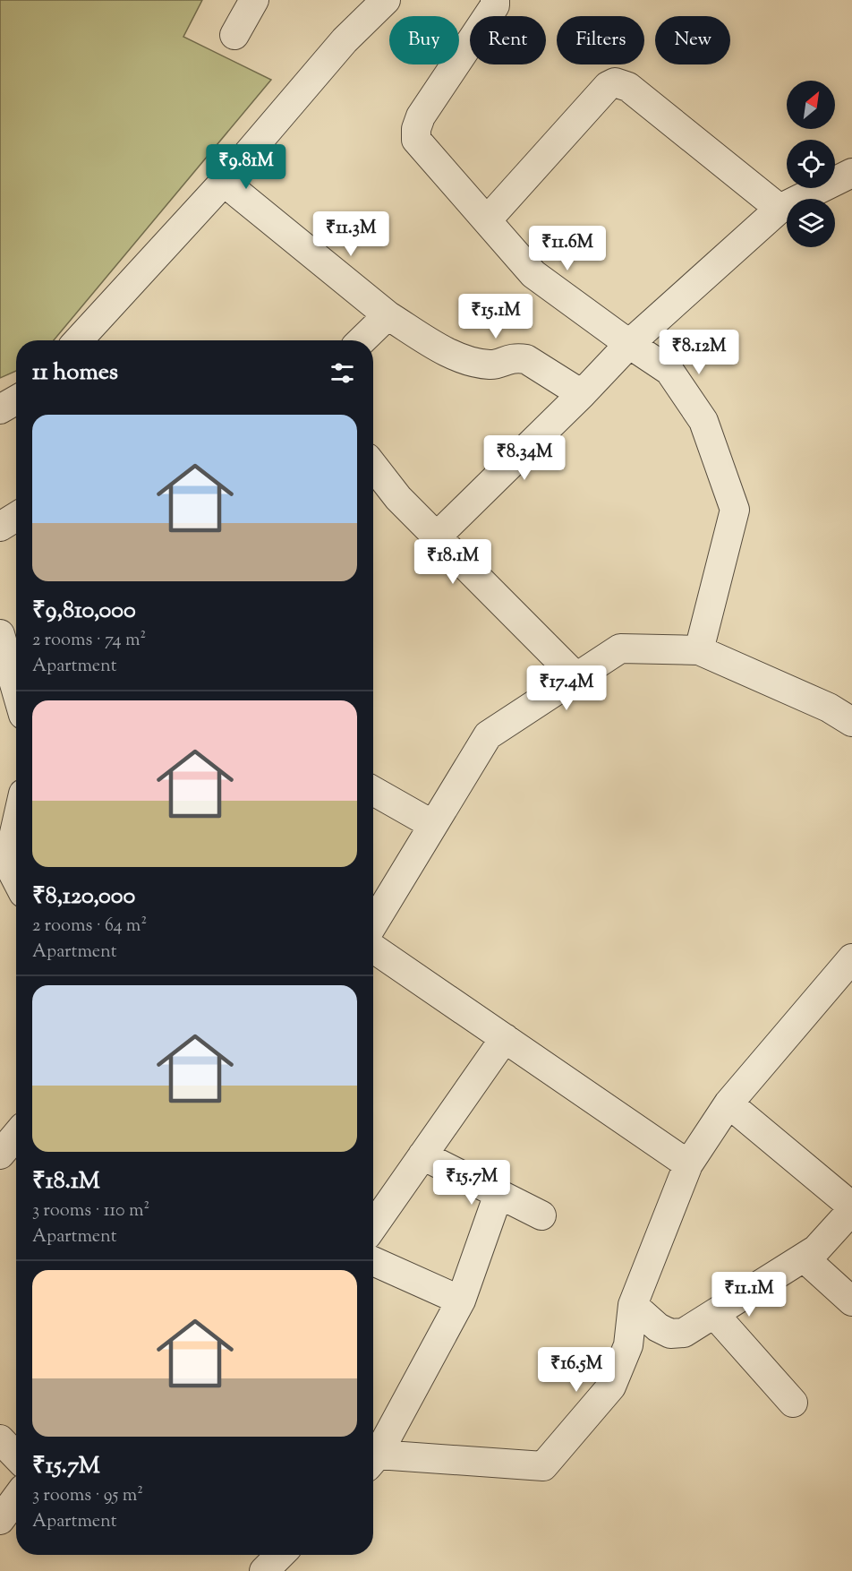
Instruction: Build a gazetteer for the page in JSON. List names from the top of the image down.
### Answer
{
  "north": "top right",
  "page": {
    "chip": [
      "Buy",
      "Rent",
      "Filters",
      "New"
    ],
    "price": [
      "₹9.81M",
      "₹11.3M",
      "₹11.6M",
      "₹15.1M",
      "₹8.12M",
      "₹8.34M",
      "₹18.1M",
      "₹17.4M",
      "₹15.7M",
      "₹11.1M",
      "₹16.5M"
    ],
    "heading": "11 homes",
    "list": [
      {
        "name": "₹9,810,000",
        "note": "2 rooms · 74 m² · Apartment"
      },
      {
        "name": "₹8,120,000",
        "note": "2 rooms · 64 m² · Apartment"
      },
      {
        "name": "₹18.1M",
        "note": "3 rooms · 110 m² · Apartment"
      },
      {
        "name": "₹15.7M",
        "note": "3 rooms · 95 m² · Apartment"
      }
    ]
  }
}
